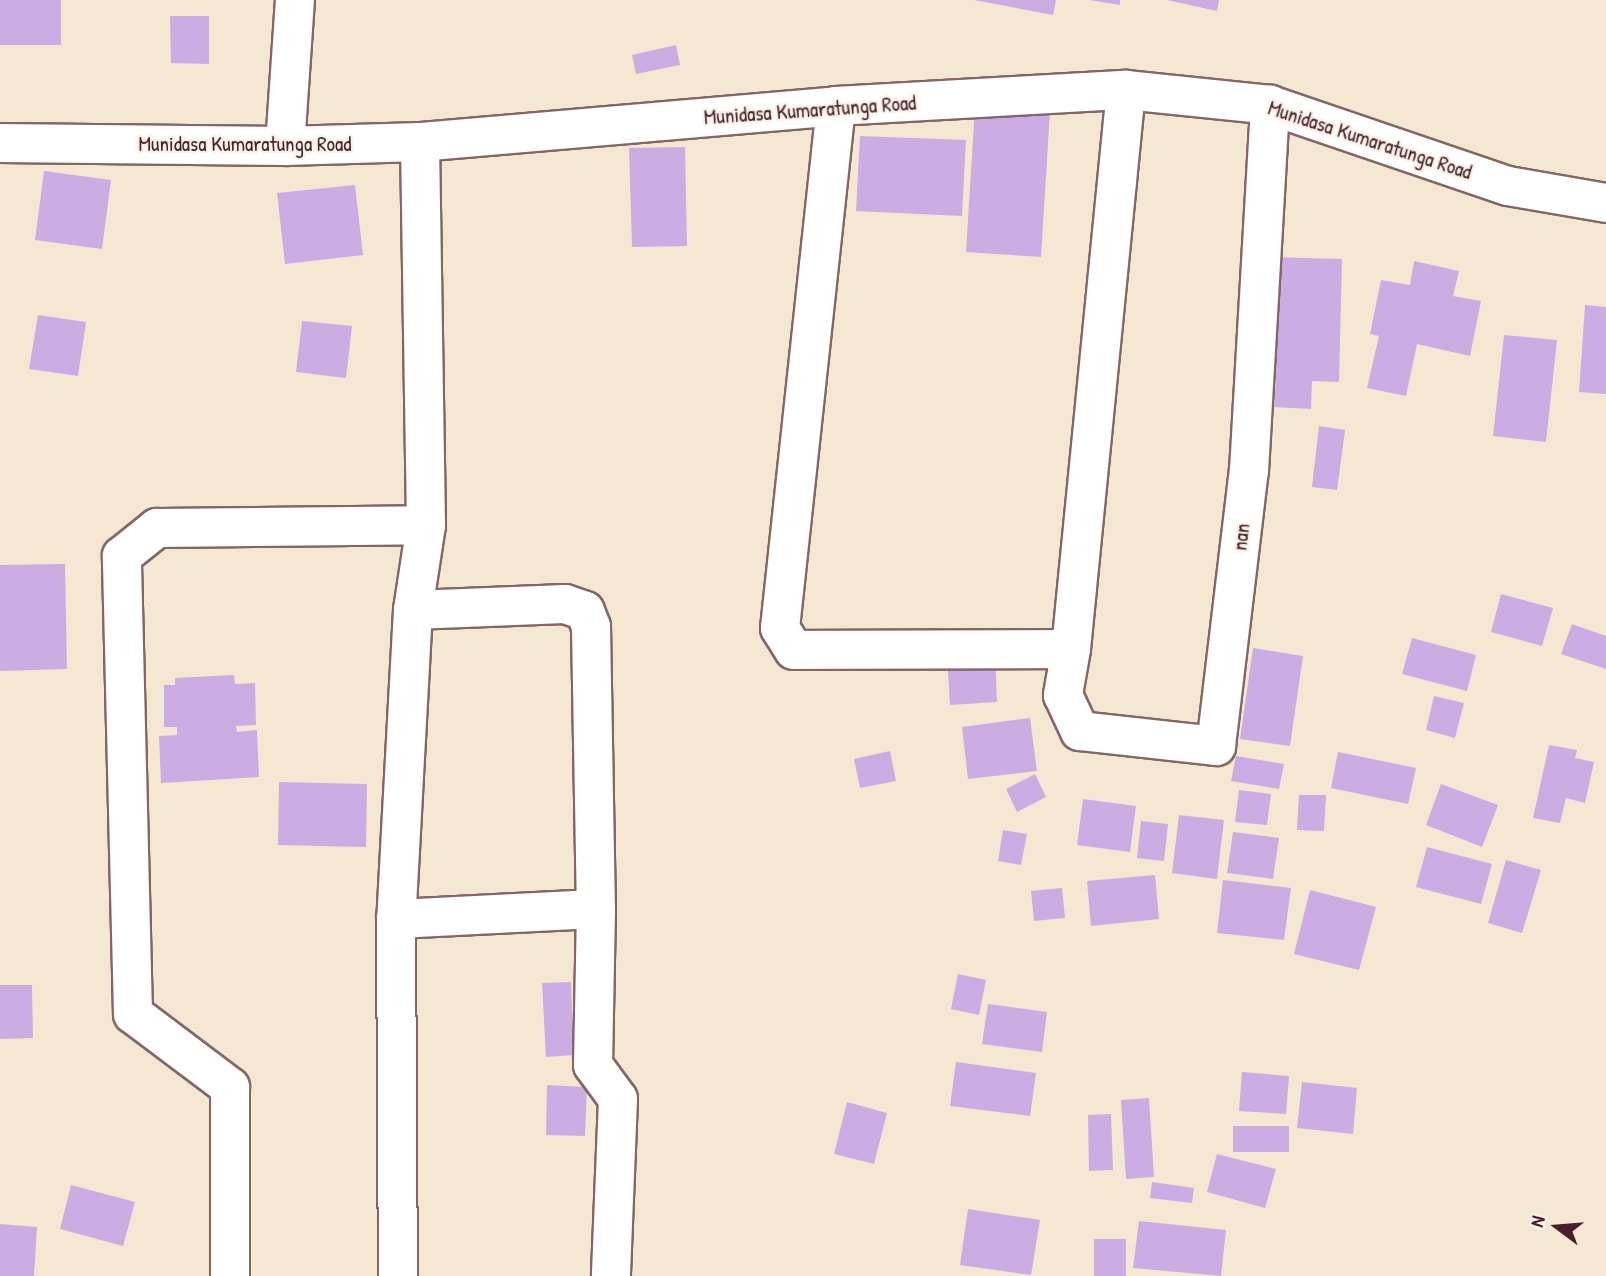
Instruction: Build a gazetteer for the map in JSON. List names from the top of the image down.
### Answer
{
  "streets": {
    "street": ["Munidasa Kumaratunga Road", "nan"]
  },
  "crossings": [
    ["Munidasa Kumaratunga Road", "nan"]
  ],
  "north": "left"
}
